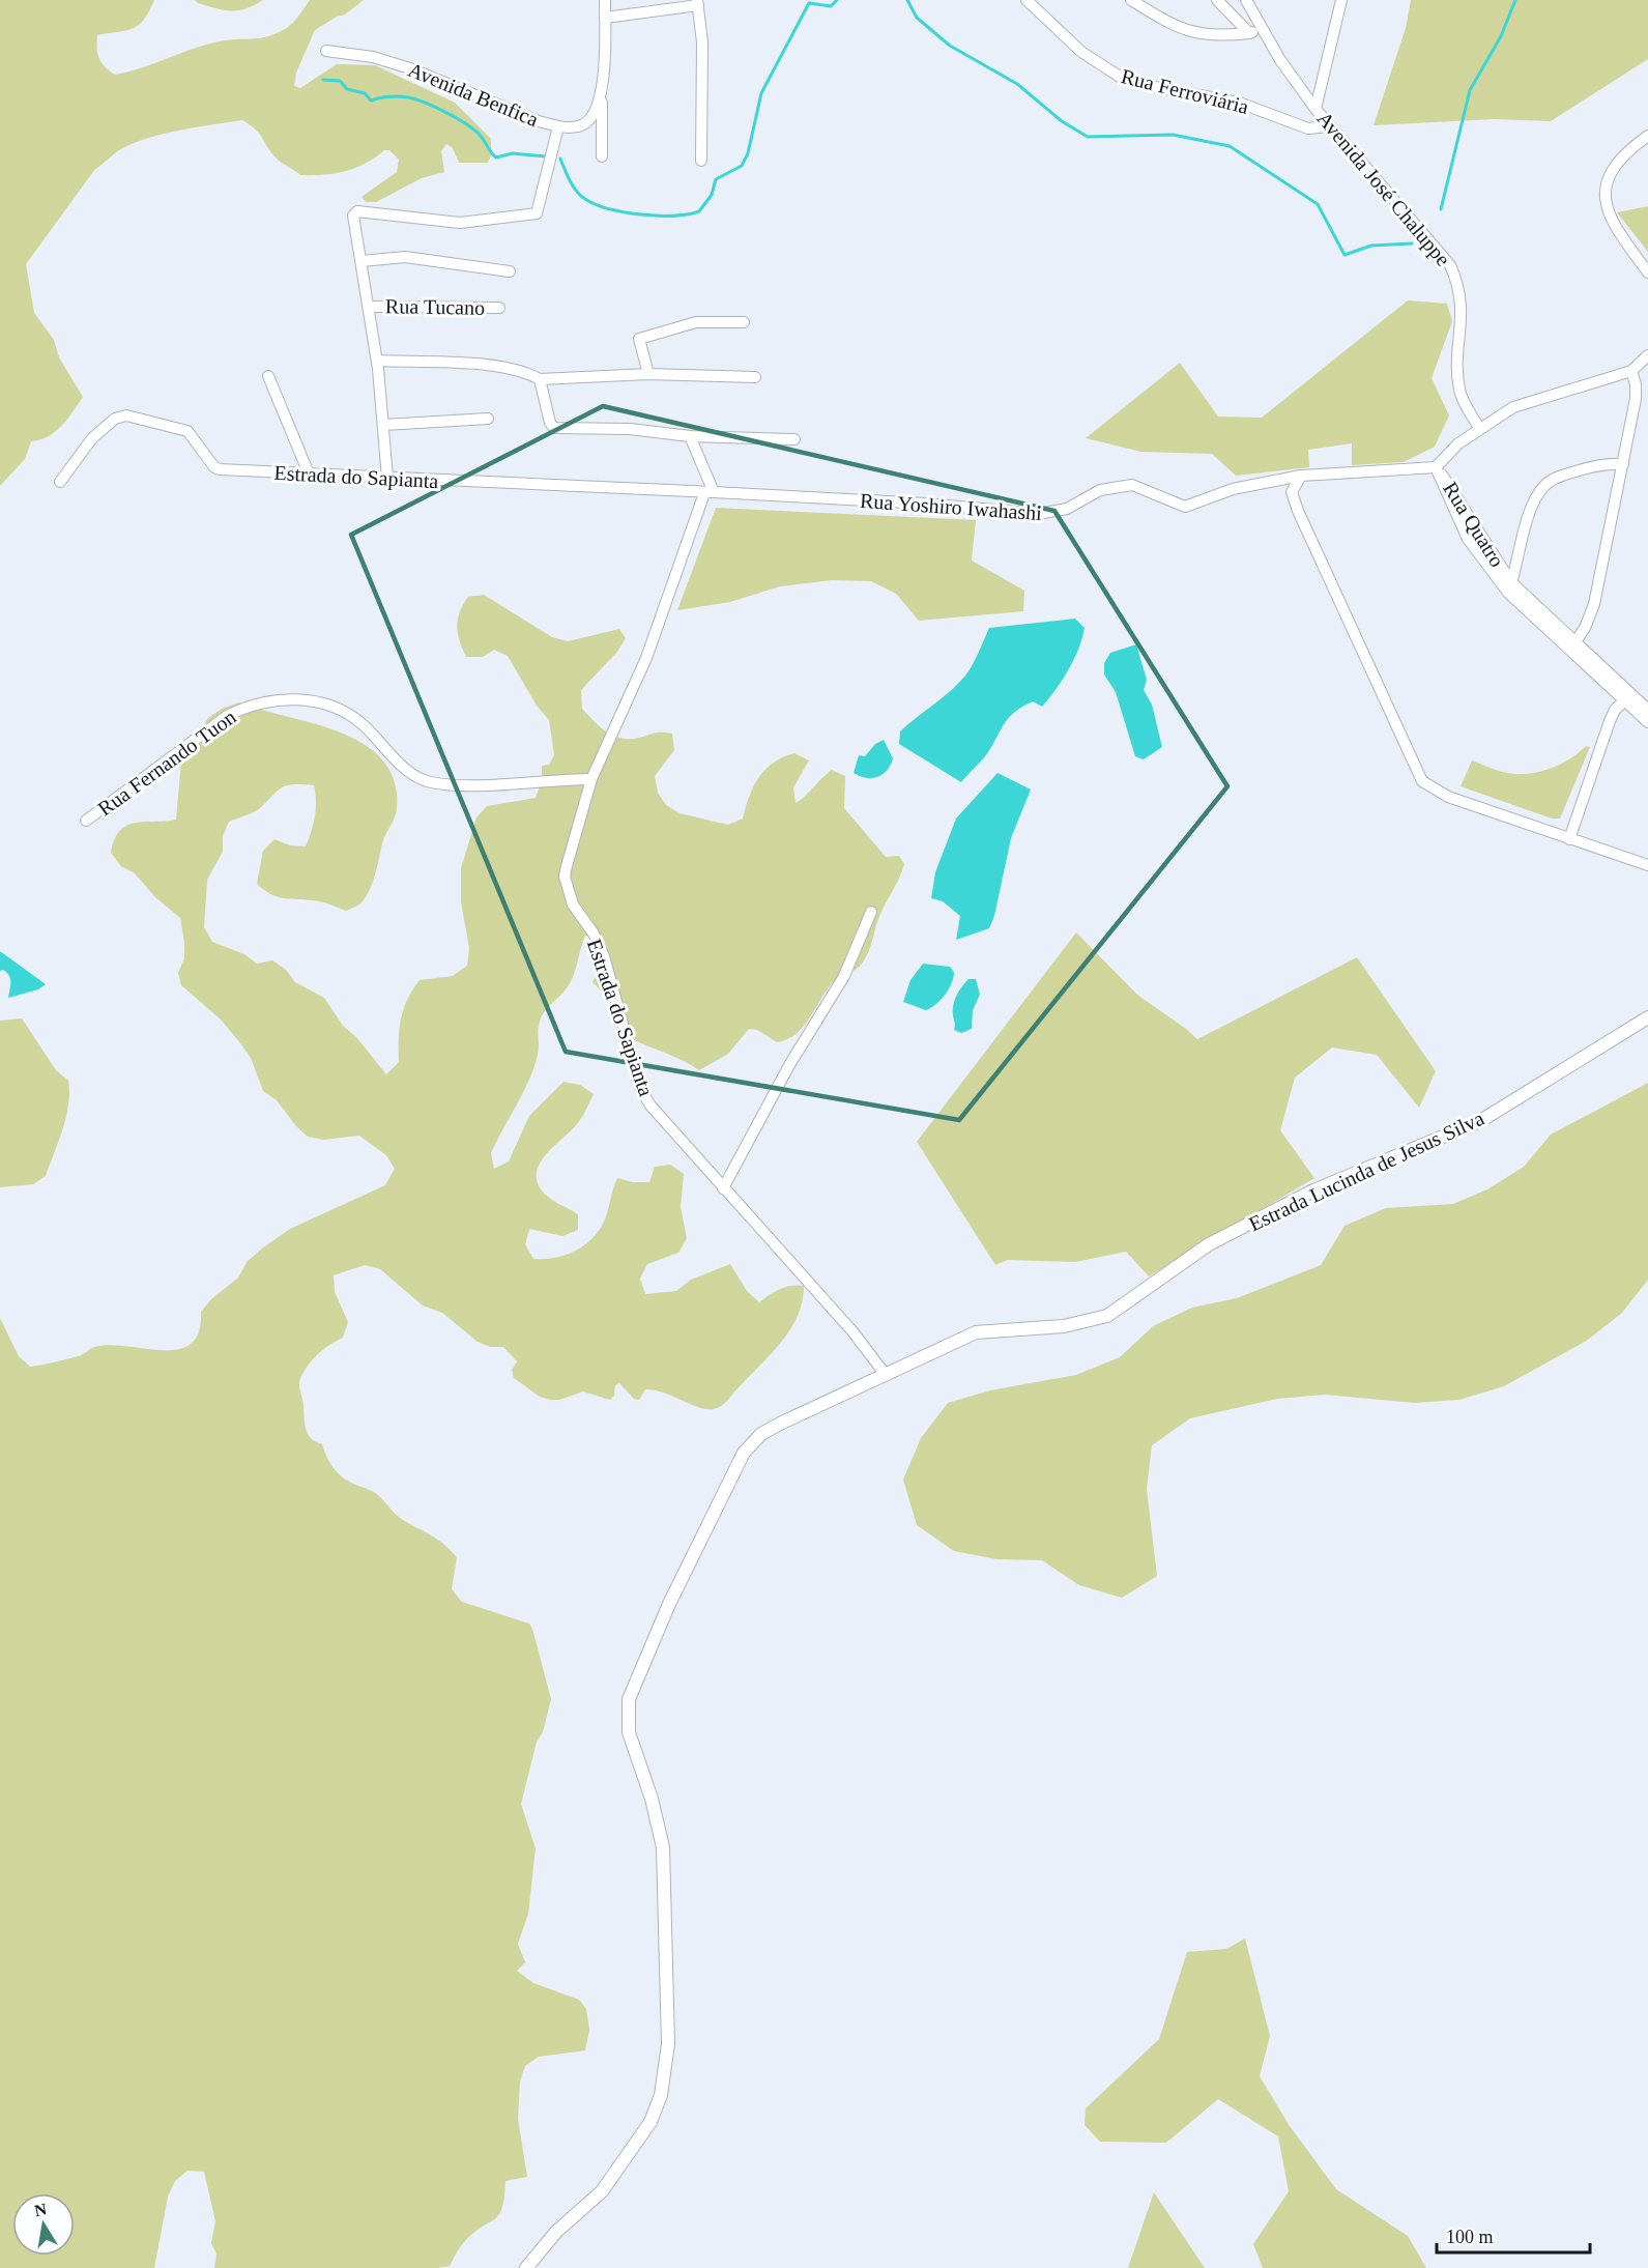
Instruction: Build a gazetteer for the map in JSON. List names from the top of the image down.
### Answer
{
  "streets": {
    "main road": ["Estrada Lucinda de Jesus Silva"],
    "street": [
      "Rua Ferroviária",
      "Avenida Benfica",
      "Avenida José Chaluppe",
      "Rua Tucano",
      "Estrada do Sapianta",
      "Rua Yoshiro Iwahashi",
      "Rua Quatro",
      "Rua Fernando Tuon"
    ]
  },
  "crossings": [
    ["Rua Ferroviária", "Avenida José Chaluppe"],
    ["Estrada do Sapianta", "Rua Yoshiro Iwahashi"],
    ["Estrada do Sapianta", "Rua Fernando Tuon"],
    ["Estrada do Sapianta", "Estrada Lucinda de Jesus Silva"],
    ["Rua Yoshiro Iwahashi", "Rua Quatro"]
  ],
  "scale_bar": "100 m",
  "north": "top"
}
